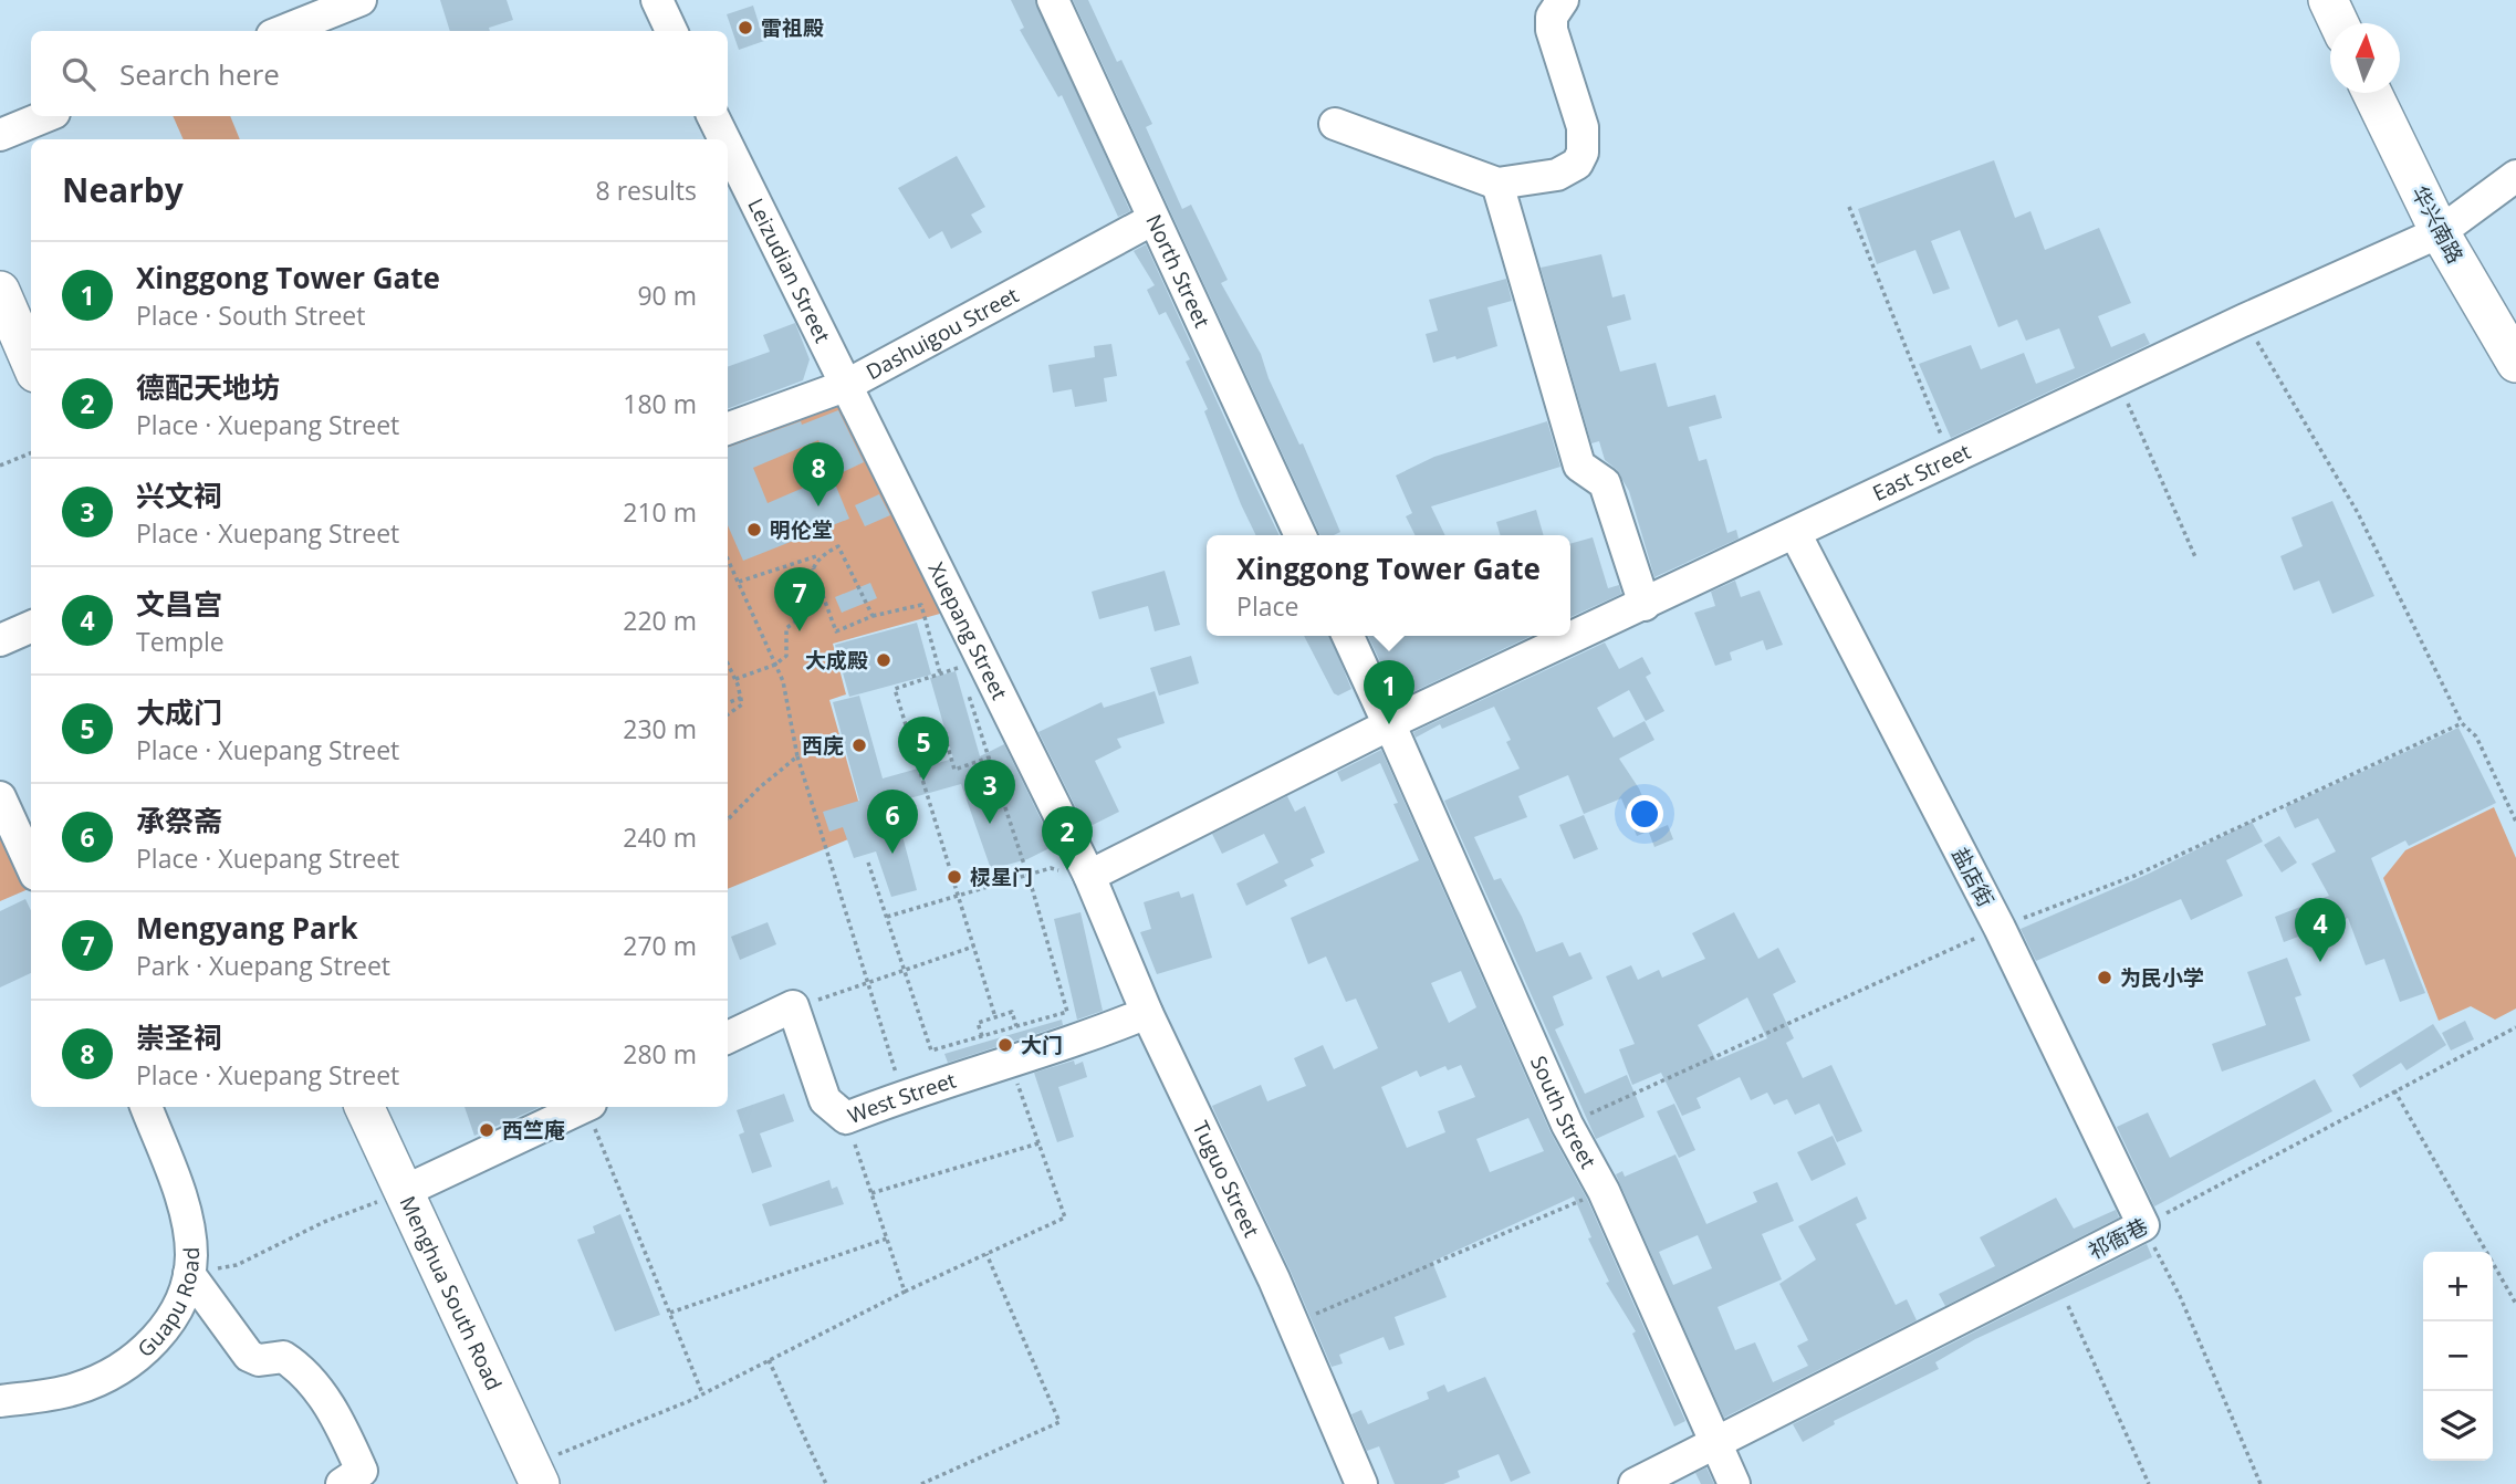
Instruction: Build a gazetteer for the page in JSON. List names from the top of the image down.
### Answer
{
  "streets": {
    "main road": ["华兴南路", "Menghua South Road"],
    "street": [
      "Leizudian Street",
      "North Street",
      "Dashuigou Street",
      "East Street",
      "Xuepang Street",
      "盐店街",
      "West Street",
      "South Street",
      "Tuguo Street",
      "祁衙巷",
      "Guapu Road"
    ]
  },
  "crossings": [
    ["华兴南路", "East Street"],
    ["Leizudian Street", "Dashuigou Street"],
    ["Leizudian Street", "Xuepang Street"],
    ["North Street", "Dashuigou Street"],
    ["Dashuigou Street", "Xuepang Street"],
    ["East Street", "盐店街"],
    ["East Street", "South Street"],
    ["Xuepang Street", "Tuguo Street"],
    ["盐店街", "祁衙巷"],
    ["West Street", "Tuguo Street"],
    ["South Street", "祁衙巷"]
  ],
  "places": [
    "雷祖殿",
    "明伦堂",
    "大成殿",
    "西庑",
    "棂星门",
    "为民小学",
    "大门",
    "西竺庵"
  ],
  "north": "top",
  "page": {
    "search": "Search here",
    "heading": ["Nearby", "8 results"],
    "list": [
      {
        "mark": "1",
        "name": "Xinggong Tower Gate",
        "note": "Place · South Street",
        "value": "90 m"
      },
      {
        "mark": "2",
        "name": "德配天地坊",
        "note": "Place · Xuepang Street",
        "value": "180 m"
      },
      {
        "mark": "3",
        "name": "兴文祠",
        "note": "Place · Xuepang Street",
        "value": "210 m"
      },
      {
        "mark": "4",
        "name": "文昌宫",
        "note": "Temple",
        "value": "220 m"
      },
      {
        "mark": "5",
        "name": "大成门",
        "note": "Place · Xuepang Street",
        "value": "230 m"
      },
      {
        "mark": "6",
        "name": "承祭斋",
        "note": "Place · Xuepang Street",
        "value": "240 m"
      },
      {
        "mark": "7",
        "name": "Mengyang Park",
        "note": "Park · Xuepang Street",
        "value": "270 m"
      },
      {
        "mark": "8",
        "name": "崇圣祠",
        "note": "Place · Xuepang Street",
        "value": "280 m"
      }
    ],
    "pins": [
      "8",
      "7",
      "1",
      "5",
      "3",
      "6",
      "2",
      "4"
    ],
    "popup": ["Xinggong Tower Gate", "Place"],
    "map_buttons": ["+", "−"]
  }
}
